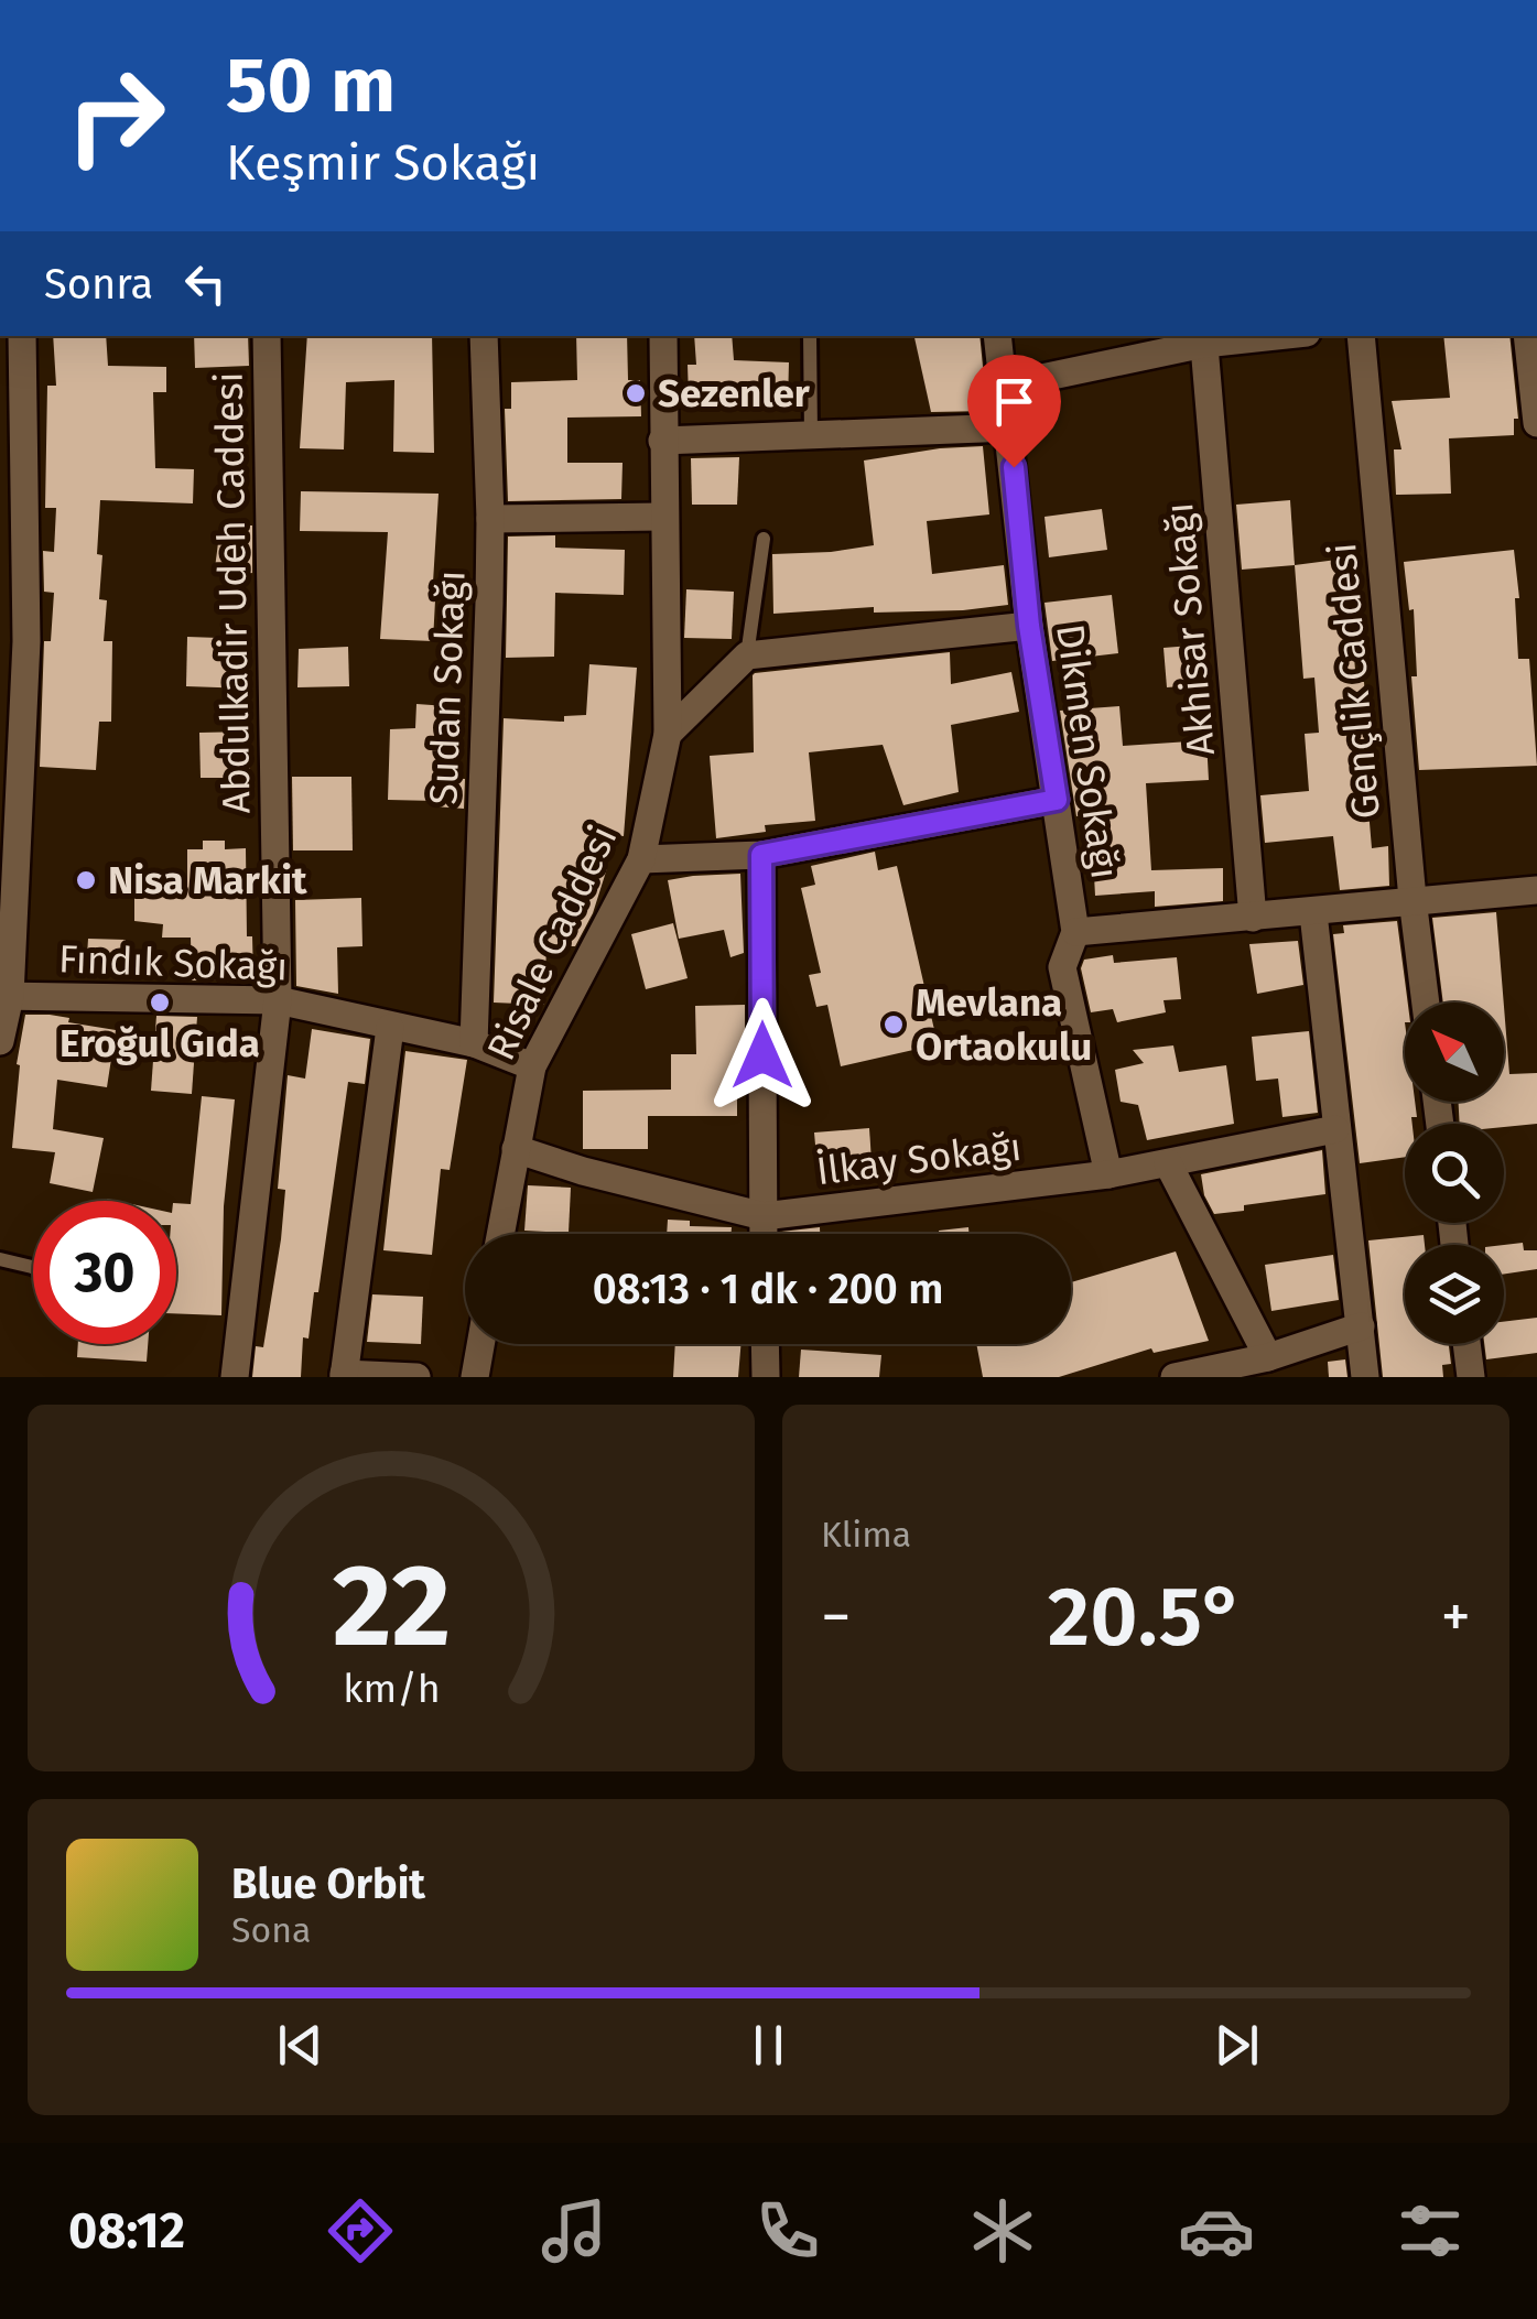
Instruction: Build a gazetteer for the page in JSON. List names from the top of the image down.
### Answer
{
  "streets": {
    "street": [
      "Abdulkadir Udeh Caddesi",
      "Akhisar Sokağı",
      "Gençlik Caddesi",
      "Sudan Sokağı",
      "Dikmen Sokağı",
      "Risale Caddesi",
      "Fındık Sokağı",
      "İlkay Sokağı"
    ]
  },
  "crossings": [
    ["Abdulkadir Udeh Caddesi", "Fındık Sokağı"],
    ["Sudan Sokağı", "Fındık Sokağı"],
    ["Dikmen Sokağı", "İlkay Sokağı"],
    ["Risale Caddesi", "Fındık Sokağı"],
    ["Risale Caddesi", "İlkay Sokağı"]
  ],
  "places": [
    "Sezenler",
    "Nisa Markit",
    "Eroğul Gıda",
    "Mevlana Ortaokulu"
  ],
  "north": "top left",
  "page": {
    "turn": ["50 m", "Keşmir Sokağı"],
    "then": "Sonra",
    "limit": "30",
    "trip": "08:13 · 1 dk · 200 m",
    "tile": "Klima",
    "heat": ["−", "20.5°", "+"],
    "song": ["Blue Orbit", "Sona"],
    "tabs": "08:12",
    "gauge": ["22", "km/h"]
  }
}
